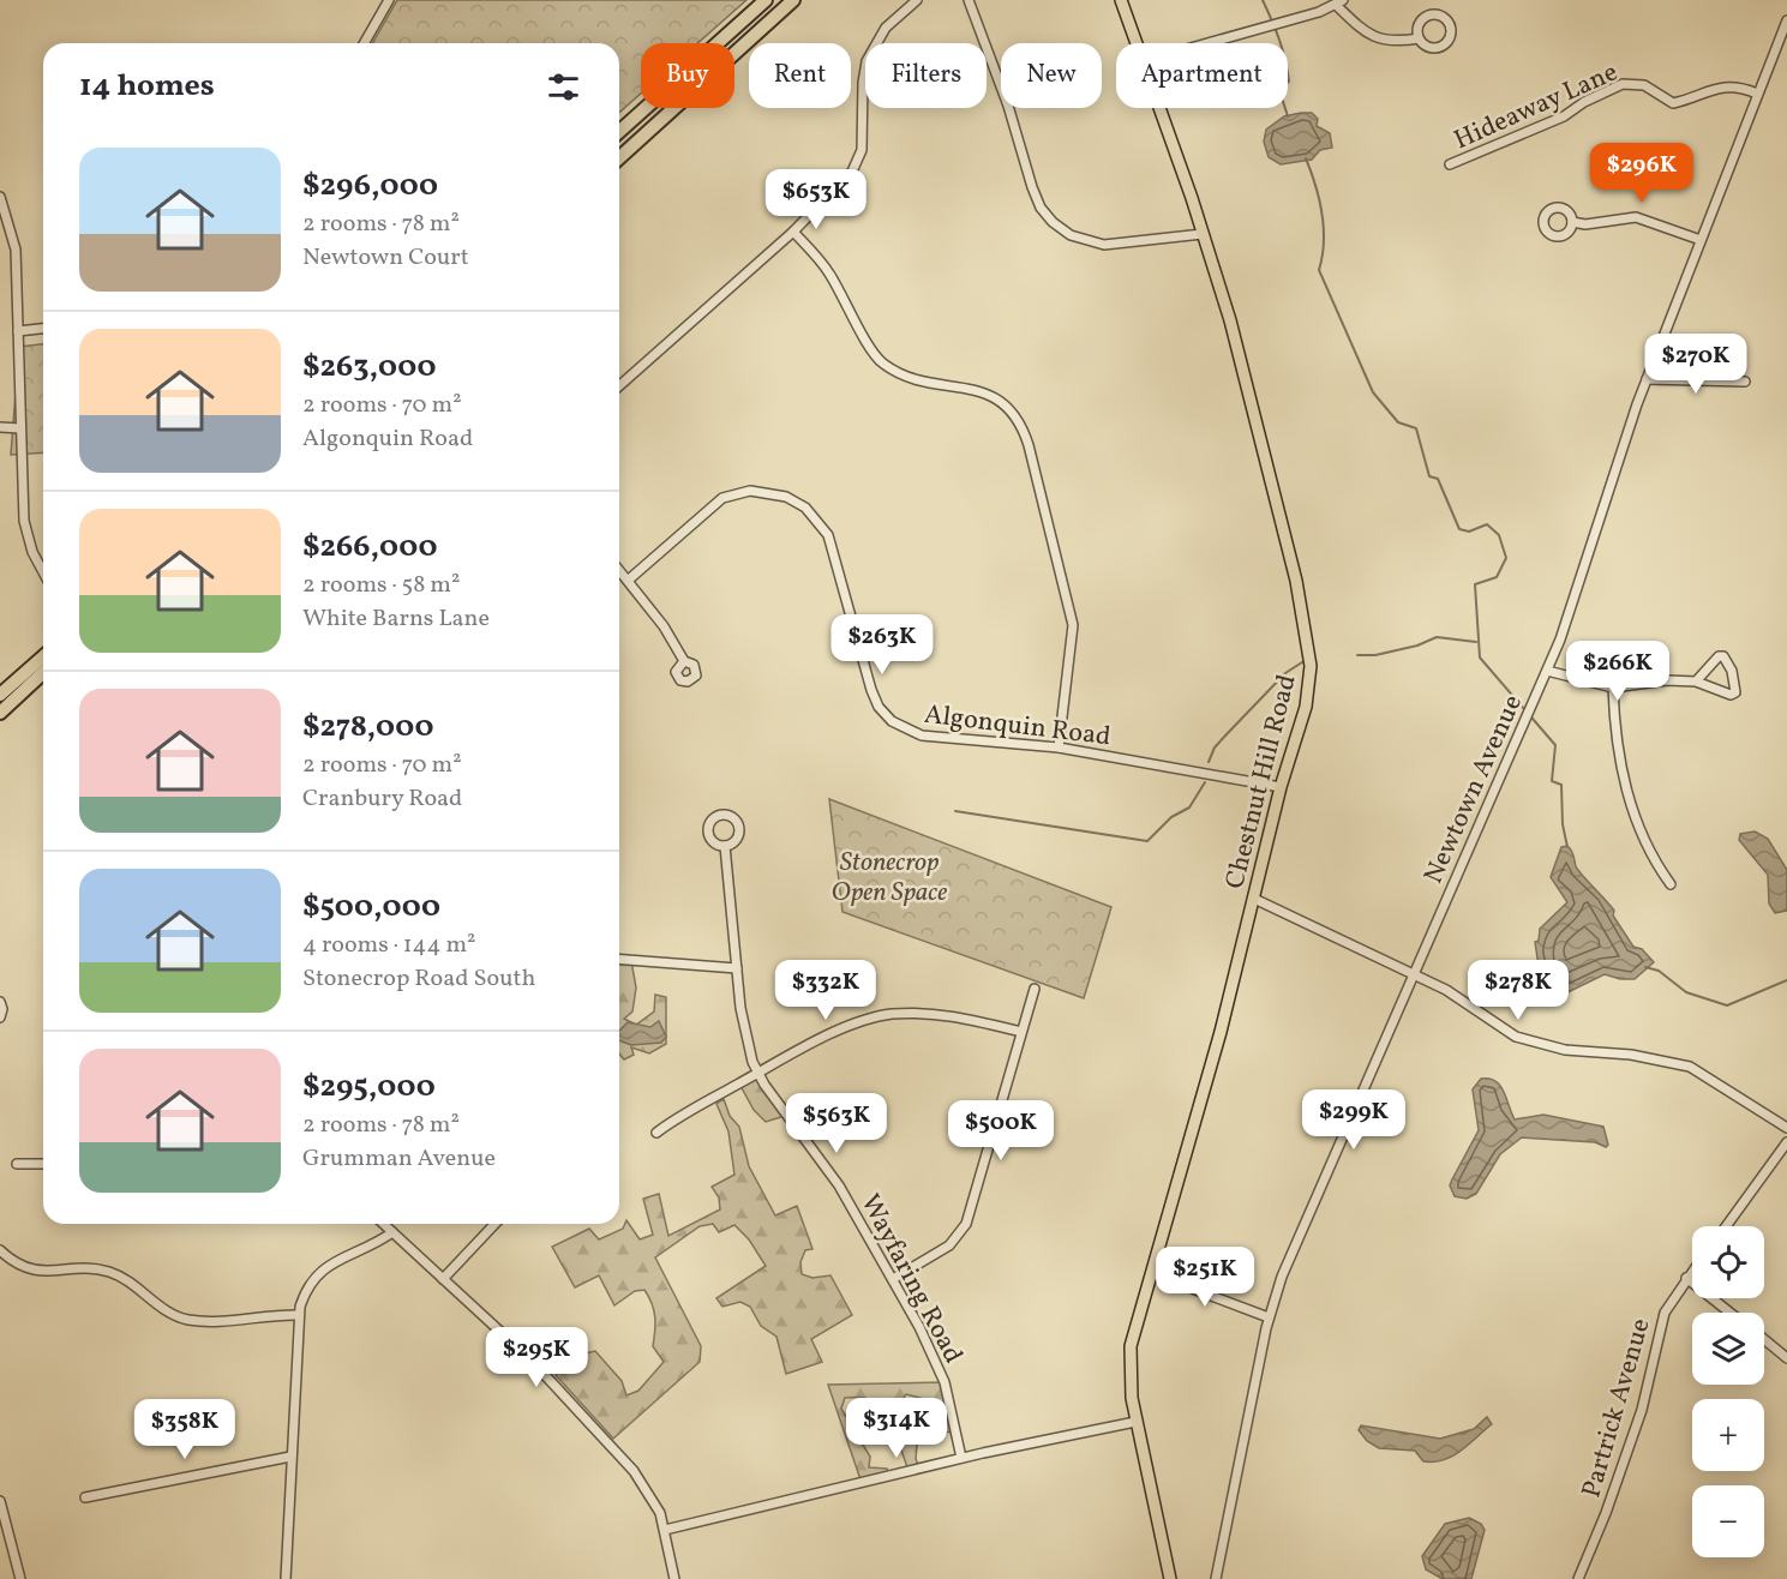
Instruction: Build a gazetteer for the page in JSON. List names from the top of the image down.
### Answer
{
  "streets": {
    "main road": ["Chestnut Hill Road"],
    "street": [
      "Hideaway Lane",
      "Algonquin Road",
      "Newtown Avenue",
      "Wayfaring Road",
      "Partrick Avenue"
    ]
  },
  "crossings": [
    ["Hideaway Lane", "Newtown Avenue"],
    ["Algonquin Road", "Chestnut Hill Road"]
  ],
  "parks": ["Stonecrop Open Space"],
  "page": {
    "chip": [
      "Buy",
      "Rent",
      "Filters",
      "New",
      "Apartment"
    ],
    "heading": "14 homes",
    "list": [
      {
        "name": "$296,000",
        "note": "2 rooms · 78 m² · Newtown Court"
      },
      {
        "name": "$263,000",
        "note": "2 rooms · 70 m² · Algonquin Road"
      },
      {
        "name": "$266,000",
        "note": "2 rooms · 58 m² · White Barns Lane"
      },
      {
        "name": "$278,000",
        "note": "2 rooms · 70 m² · Cranbury Road"
      },
      {
        "name": "$500,000",
        "note": "4 rooms · 144 m² · Stonecrop Road South"
      },
      {
        "name": "$295,000",
        "note": "2 rooms · 78 m² · Grumman Avenue"
      }
    ],
    "price": [
      "$296K",
      "$653K",
      "$270K",
      "$263K",
      "$266K",
      "$332K",
      "$278K",
      "$299K",
      "$563K",
      "$500K",
      "$251K",
      "$295K",
      "$314K",
      "$358K"
    ],
    "map_buttons": ["+", "−"]
  }
}
